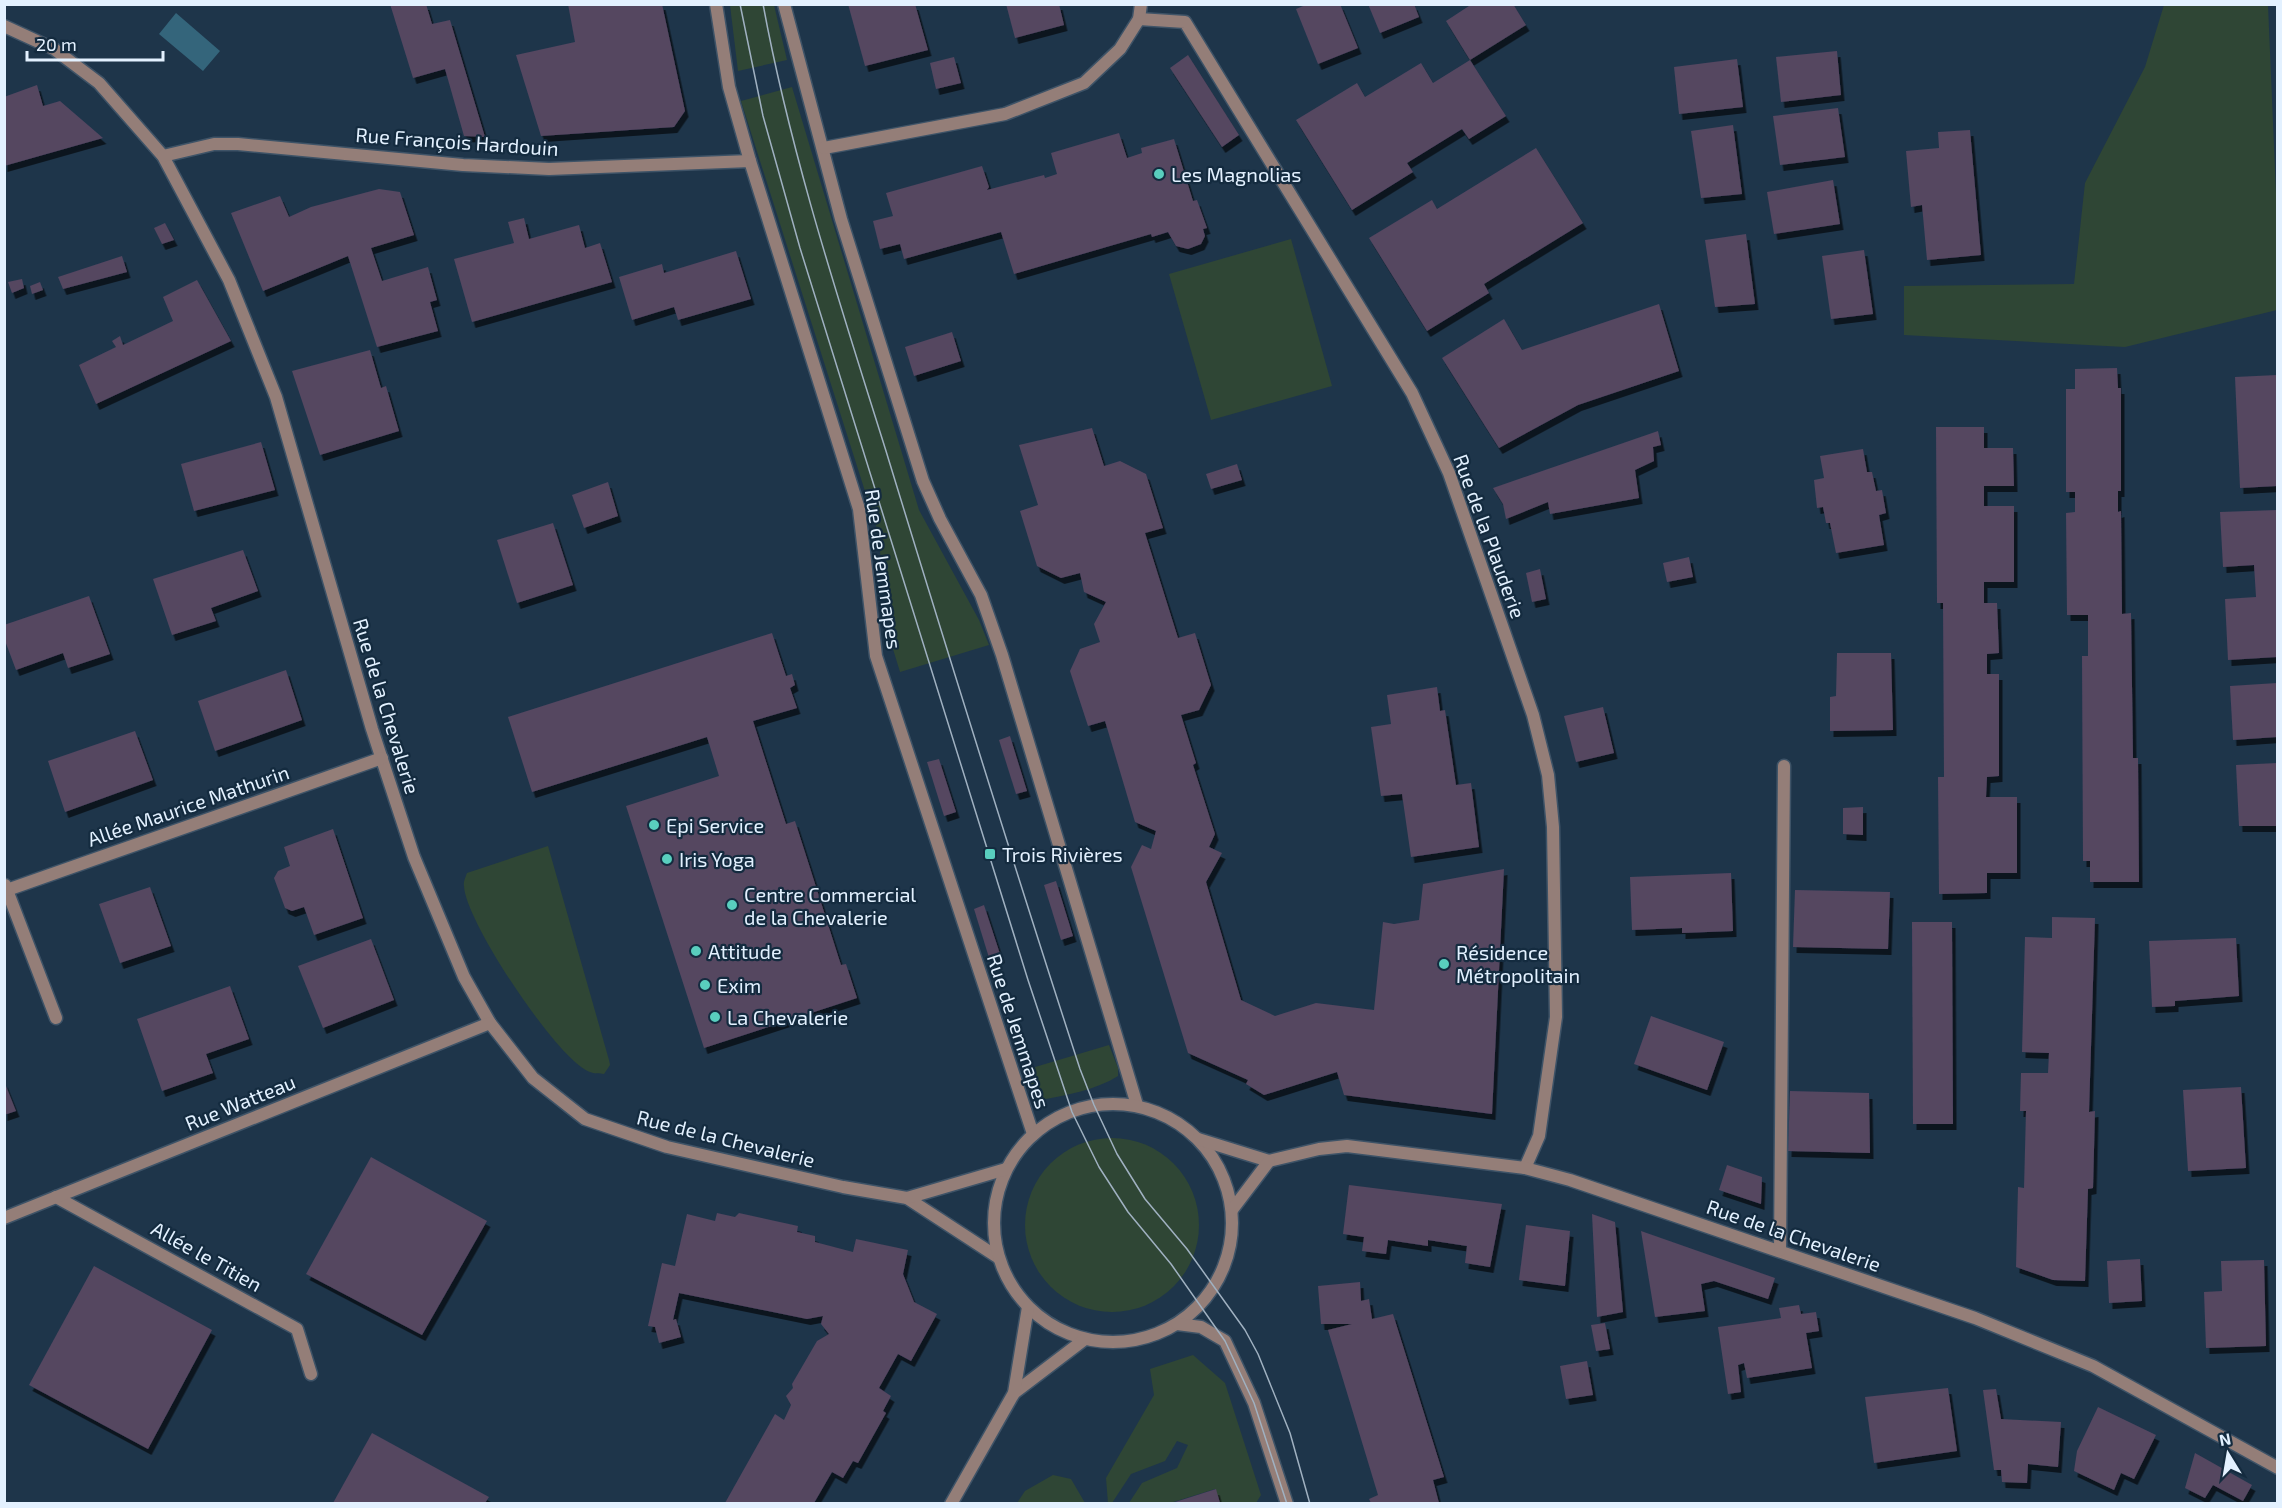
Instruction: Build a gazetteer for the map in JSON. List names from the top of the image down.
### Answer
{
  "streets": {
    "street": [
      "Rue François Hardouin",
      "Rue de la Plauderie",
      "Rue de Jemmapes",
      "Rue de la Chevalerie",
      "Allée Maurice Mathurin",
      "Rue Watteau",
      "Allée le Titien"
    ]
  },
  "crossings": [
    ["Rue François Hardouin", "Rue de Jemmapes"],
    ["Rue François Hardouin", "Rue de la Chevalerie"],
    ["Rue de la Plauderie", "Rue de la Chevalerie"],
    ["Rue de la Chevalerie", "Allée Maurice Mathurin"],
    ["Rue de la Chevalerie", "Rue Watteau"],
    ["Rue Watteau", "Allée le Titien"]
  ],
  "places": {
    "other": [
      "Les Magnolias",
      "Epi Service",
      "Iris Yoga",
      "Centre Commercial de la Chevalerie",
      "Attitude",
      "Résidence Métropolitain",
      "Exim",
      "La Chevalerie"
    ],
    "transit": ["Trois Rivières"]
  },
  "scale_bar": "20 m",
  "north": "top"
}
